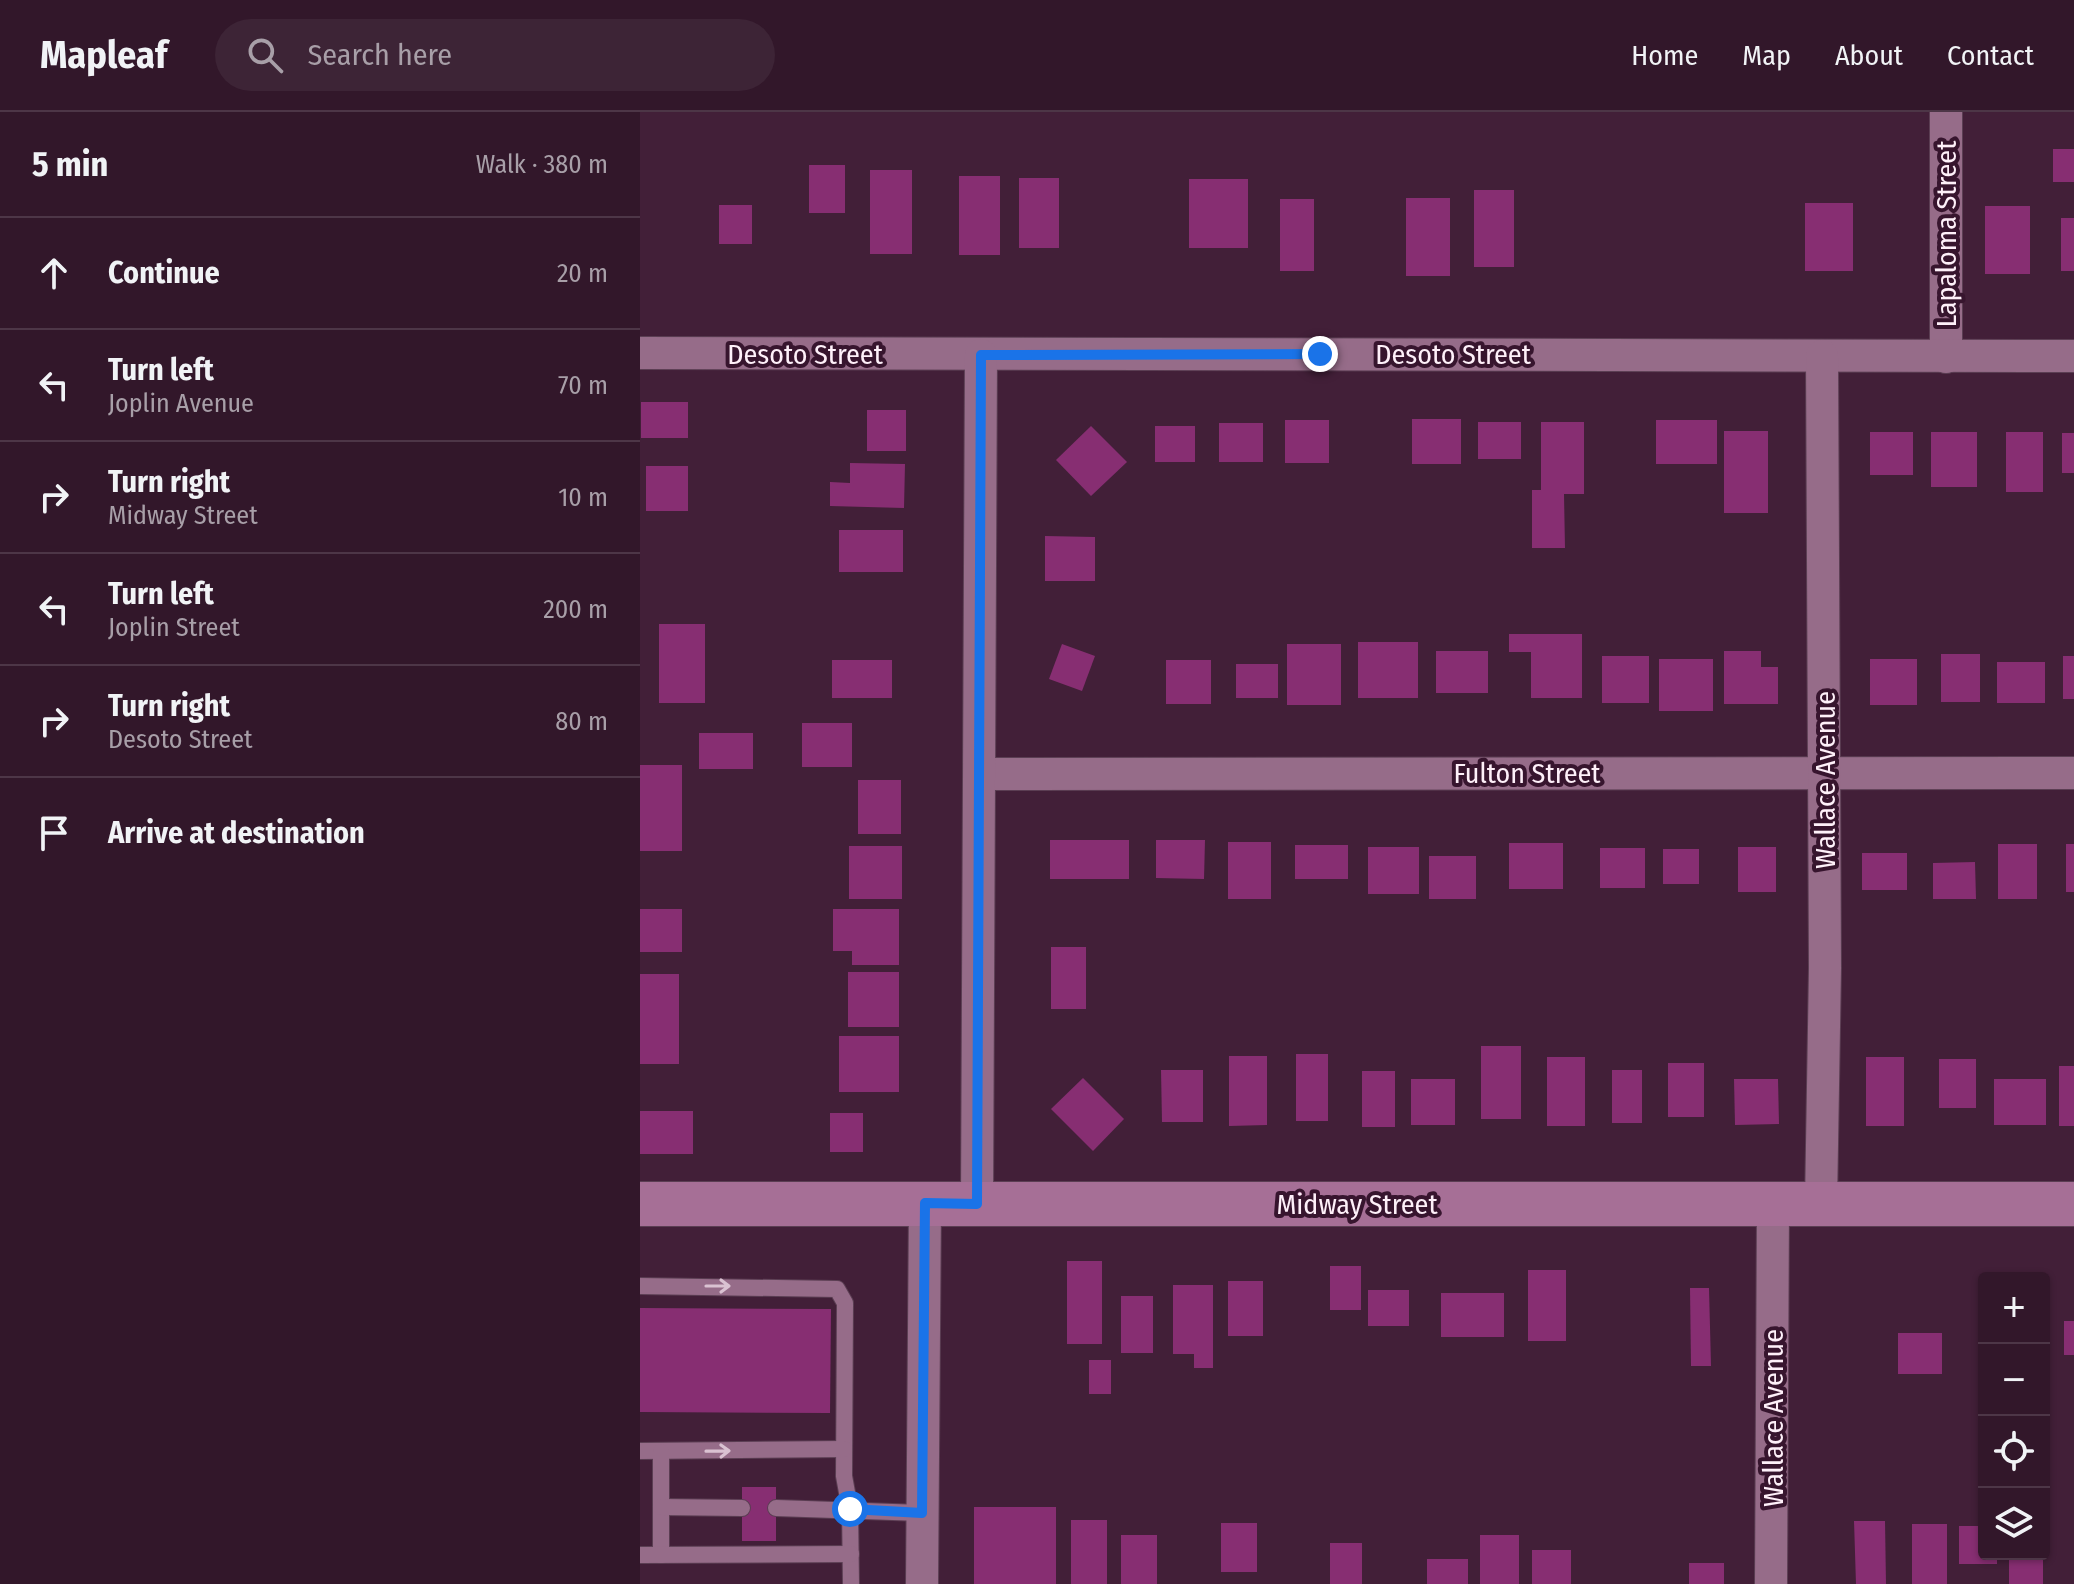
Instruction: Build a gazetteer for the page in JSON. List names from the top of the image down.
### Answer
{
  "streets": {
    "street": [
      "Lapaloma Street",
      "Desoto Street",
      "Fulton Street",
      "Wallace Avenue",
      "Midway Street"
    ]
  },
  "crossings": [
    ["Lapaloma Street", "Desoto Street"],
    ["Desoto Street", "Wallace Avenue"],
    ["Fulton Street", "Wallace Avenue"],
    ["Wallace Avenue", "Midway Street"]
  ],
  "page": {
    "header": "Mapleaf",
    "search": "Search here",
    "nav": [
      "Home",
      "Map",
      "About",
      "Contact"
    ],
    "heading": ["5 min", "Walk · 380 m"],
    "list": [
      ["Continue", "20 m"],
      ["Turn left", "Joplin Avenue", "70 m"],
      ["Turn right", "Midway Street", "10 m"],
      ["Turn left", "Joplin Street", "200 m"],
      ["Turn right", "Desoto Street", "80 m"],
      "Arrive at destination"
    ],
    "map_buttons": ["+", "−"]
  }
}
